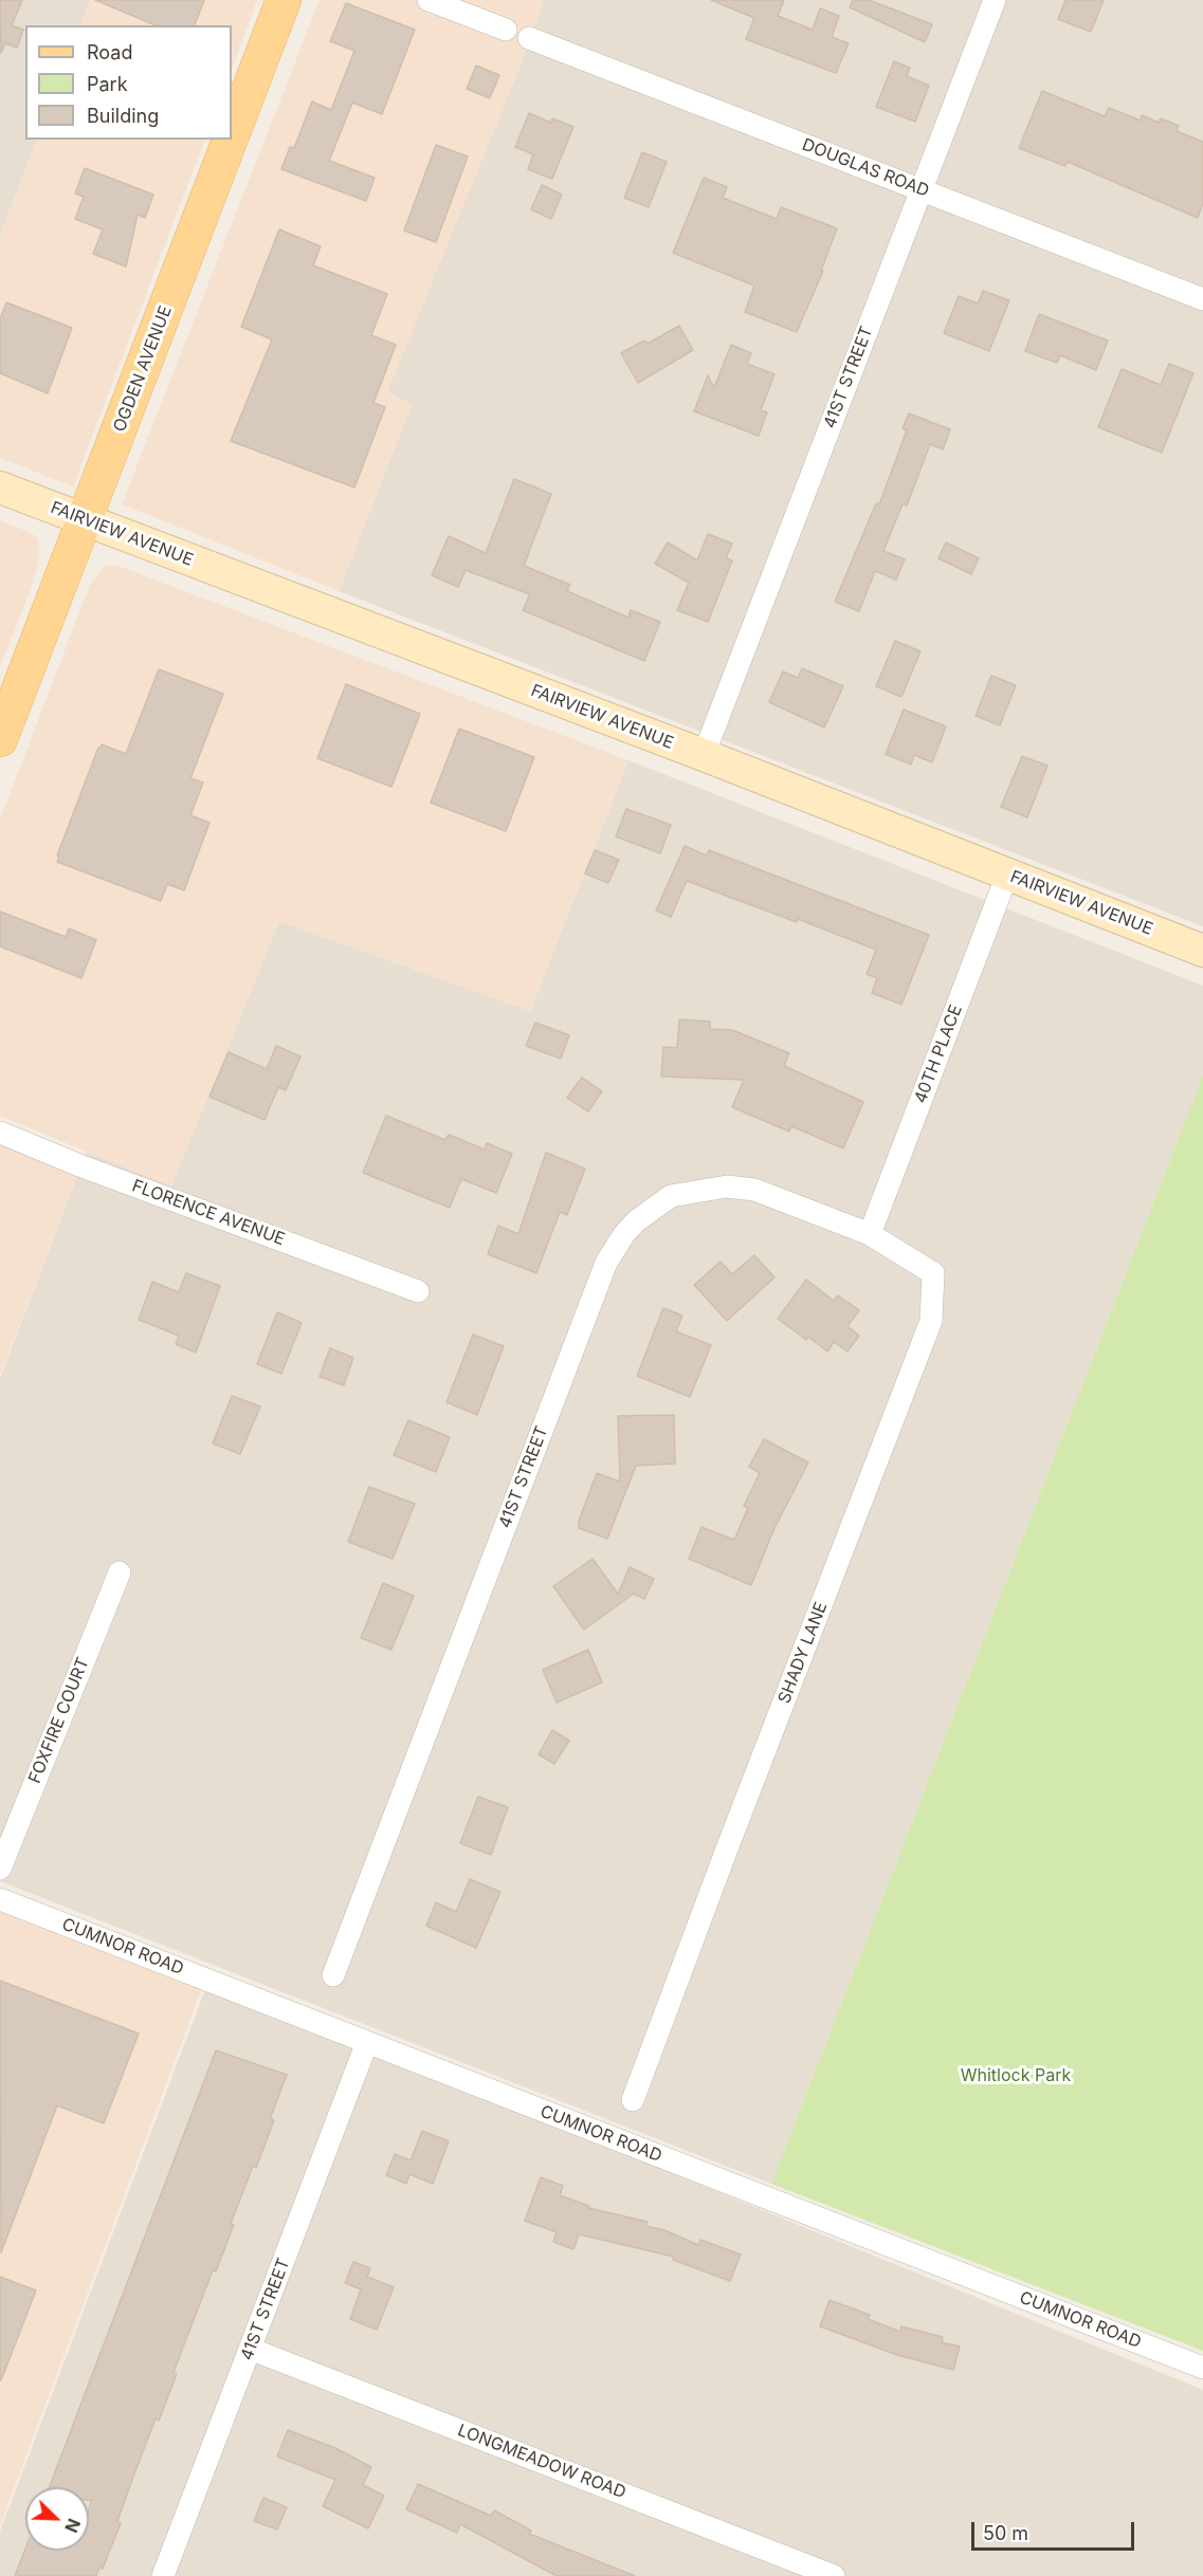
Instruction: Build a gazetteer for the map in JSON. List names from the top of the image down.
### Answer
{
  "streets": {
    "main road": ["OGDEN AVENUE"],
    "street": [
      "DOUGLAS ROAD",
      "41ST STREET",
      "FAIRVIEW AVENUE",
      "40TH PLACE",
      "FLORENCE AVENUE",
      "SHADY LANE",
      "FOXFIRE COURT",
      "CUMNOR ROAD",
      "LONGMEADOW ROAD"
    ]
  },
  "crossings": [
    ["DOUGLAS ROAD", "41ST STREET"],
    ["OGDEN AVENUE", "FAIRVIEW AVENUE"],
    ["41ST STREET", "FAIRVIEW AVENUE"],
    ["41ST STREET", "40TH PLACE"],
    ["41ST STREET", "SHADY LANE"],
    ["41ST STREET", "CUMNOR ROAD"],
    ["41ST STREET", "LONGMEADOW ROAD"],
    ["FAIRVIEW AVENUE", "40TH PLACE"],
    ["40TH PLACE", "SHADY LANE"]
  ],
  "parks": ["Whitlock Park"],
  "legend": ["Road", "Park", "Building"],
  "scale_bar": "50 m",
  "north": "bottom right"
}
